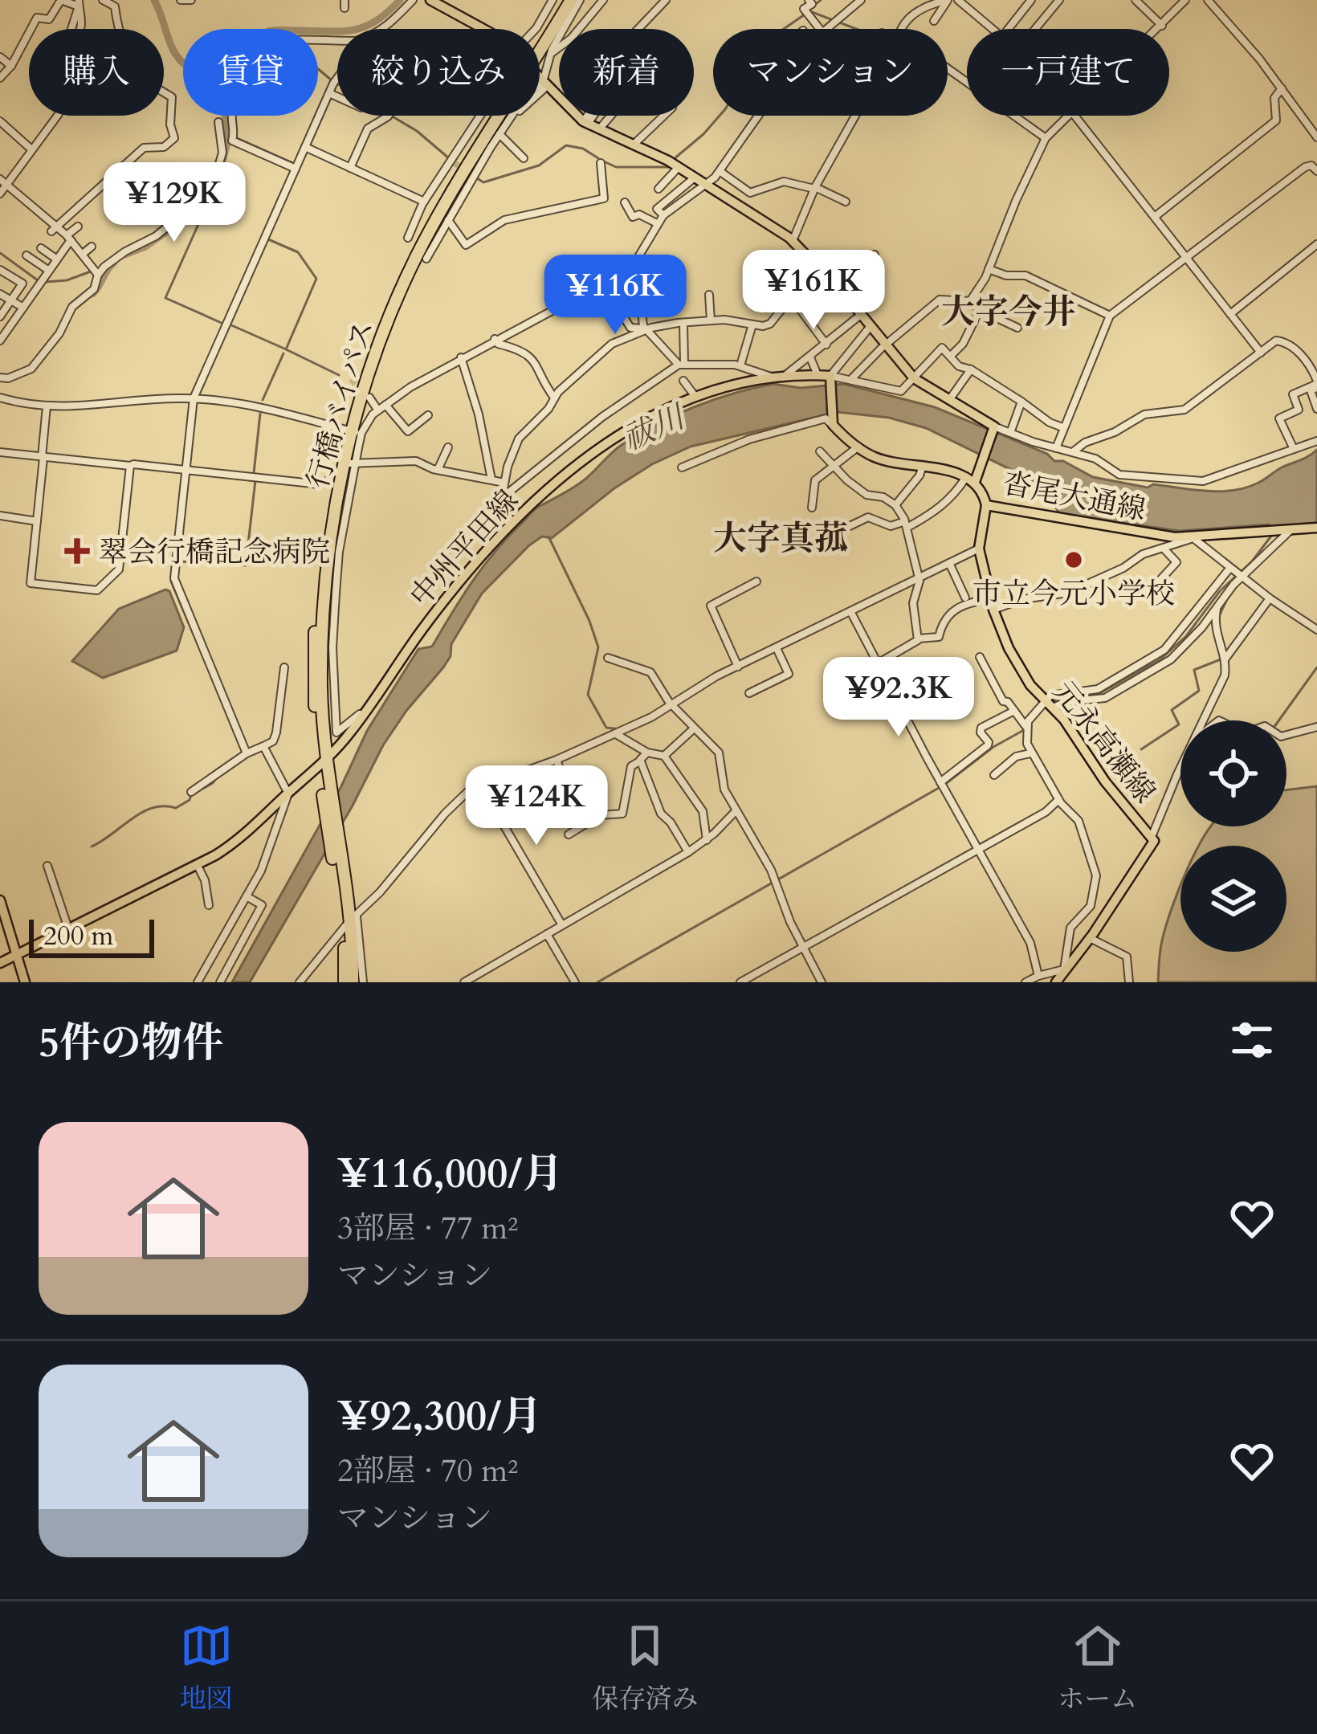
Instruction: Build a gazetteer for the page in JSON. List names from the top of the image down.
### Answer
{
  "streets": {
    "highway": ["行橋バイパス"],
    "main road": ["沓尾大通線", "中州平田線", "元永高瀬線"]
  },
  "crossings": [
    ["行橋バイパス", "中州平田線"],
    ["沓尾大通線", "元永高瀬線"]
  ],
  "districts": ["大字今井", "大字真菰"],
  "water": ["祓川"],
  "places": {
    "health": ["翠会行橋記念病院"],
    "other": ["市立今元小学校"]
  },
  "scale_bar": "200 m",
  "page": {
    "chip": [
      "購入",
      "賃貸",
      "絞り込み",
      "新着",
      "マンション",
      "一戸建て"
    ],
    "price": [
      "¥129K",
      "¥161K",
      "¥116K",
      "¥92.3K",
      "¥124K"
    ],
    "scale": "200 m",
    "heading": "5件の物件",
    "list": [
      {
        "name": "¥116,000/月",
        "note": "3部屋 · 77 m² · マンション"
      },
      {
        "name": "¥92,300/月",
        "note": "2部屋 · 70 m² · マンション"
      }
    ],
    "tabs": ["地図", "保存済み", "ホーム"]
  }
}
